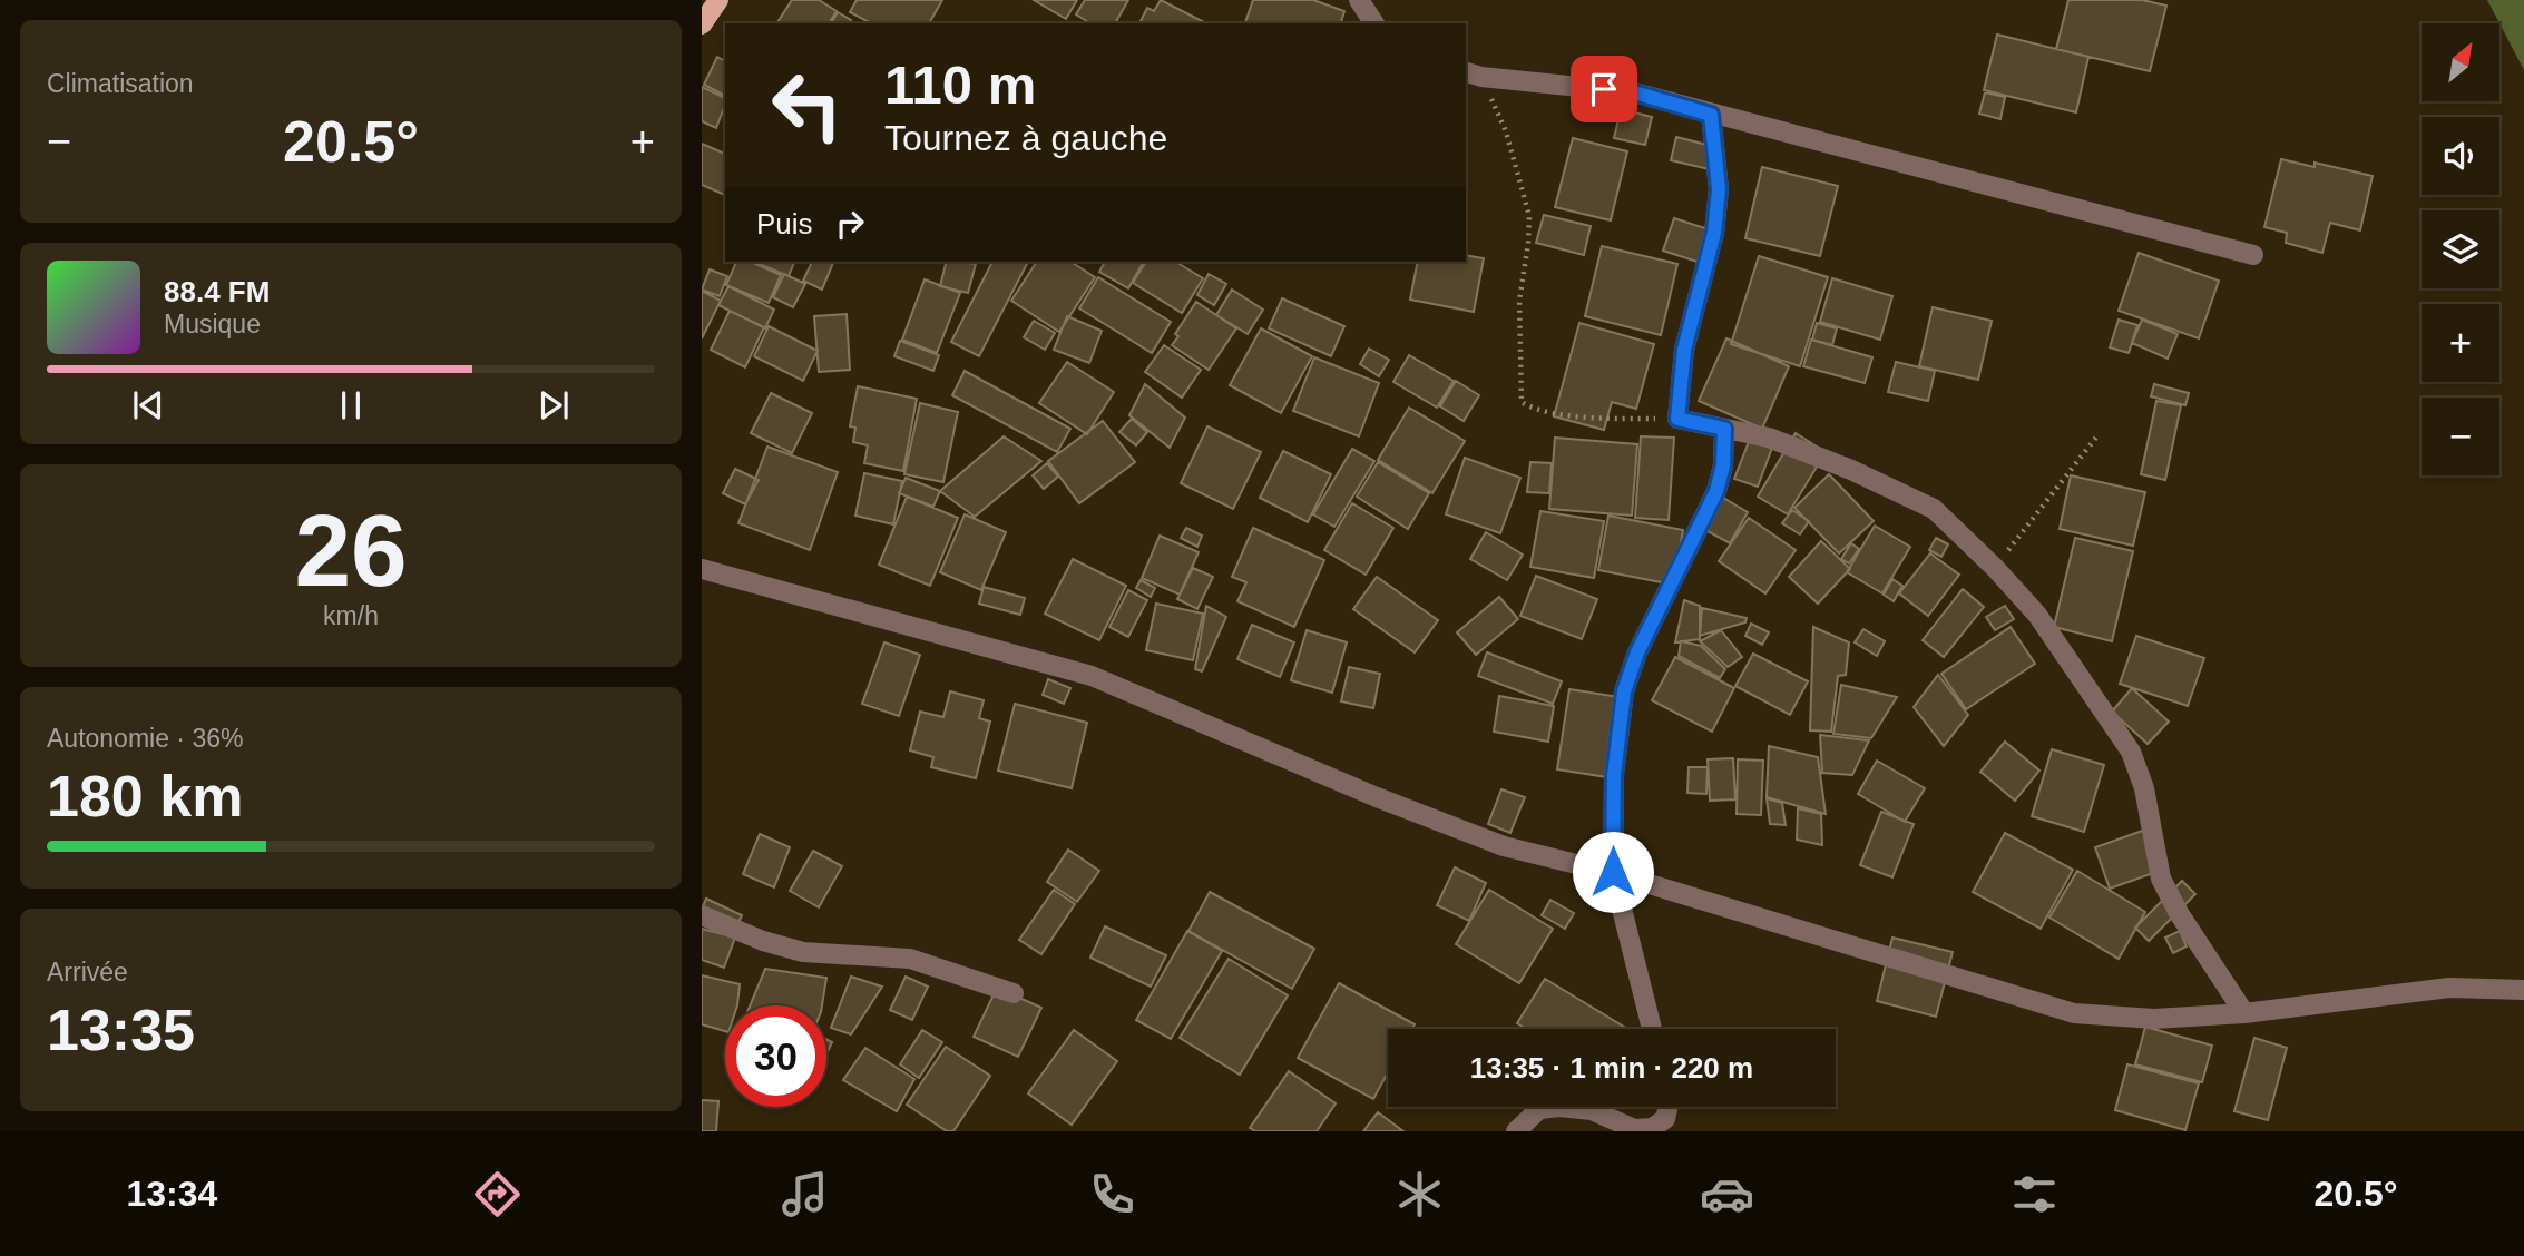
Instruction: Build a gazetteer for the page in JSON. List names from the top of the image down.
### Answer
{
  "north": "top right",
  "page": {
    "tile": [
      "Climatisation",
      ["26", "km/h"],
      ["Autonomie · 36%", "180 km"],
      ["Arrivée", "13:35"]
    ],
    "map_buttons": ["+", "−"],
    "turn": ["110 m", "Tournez à gauche"],
    "heat": ["−", "20.5°", "+"],
    "then": "Puis",
    "song": ["88.4 FM", "Musique"],
    "limit": "30",
    "trip": "13:35 · 1 min · 220 m",
    "tabs": ["13:34", "20.5°"]
  }
}
